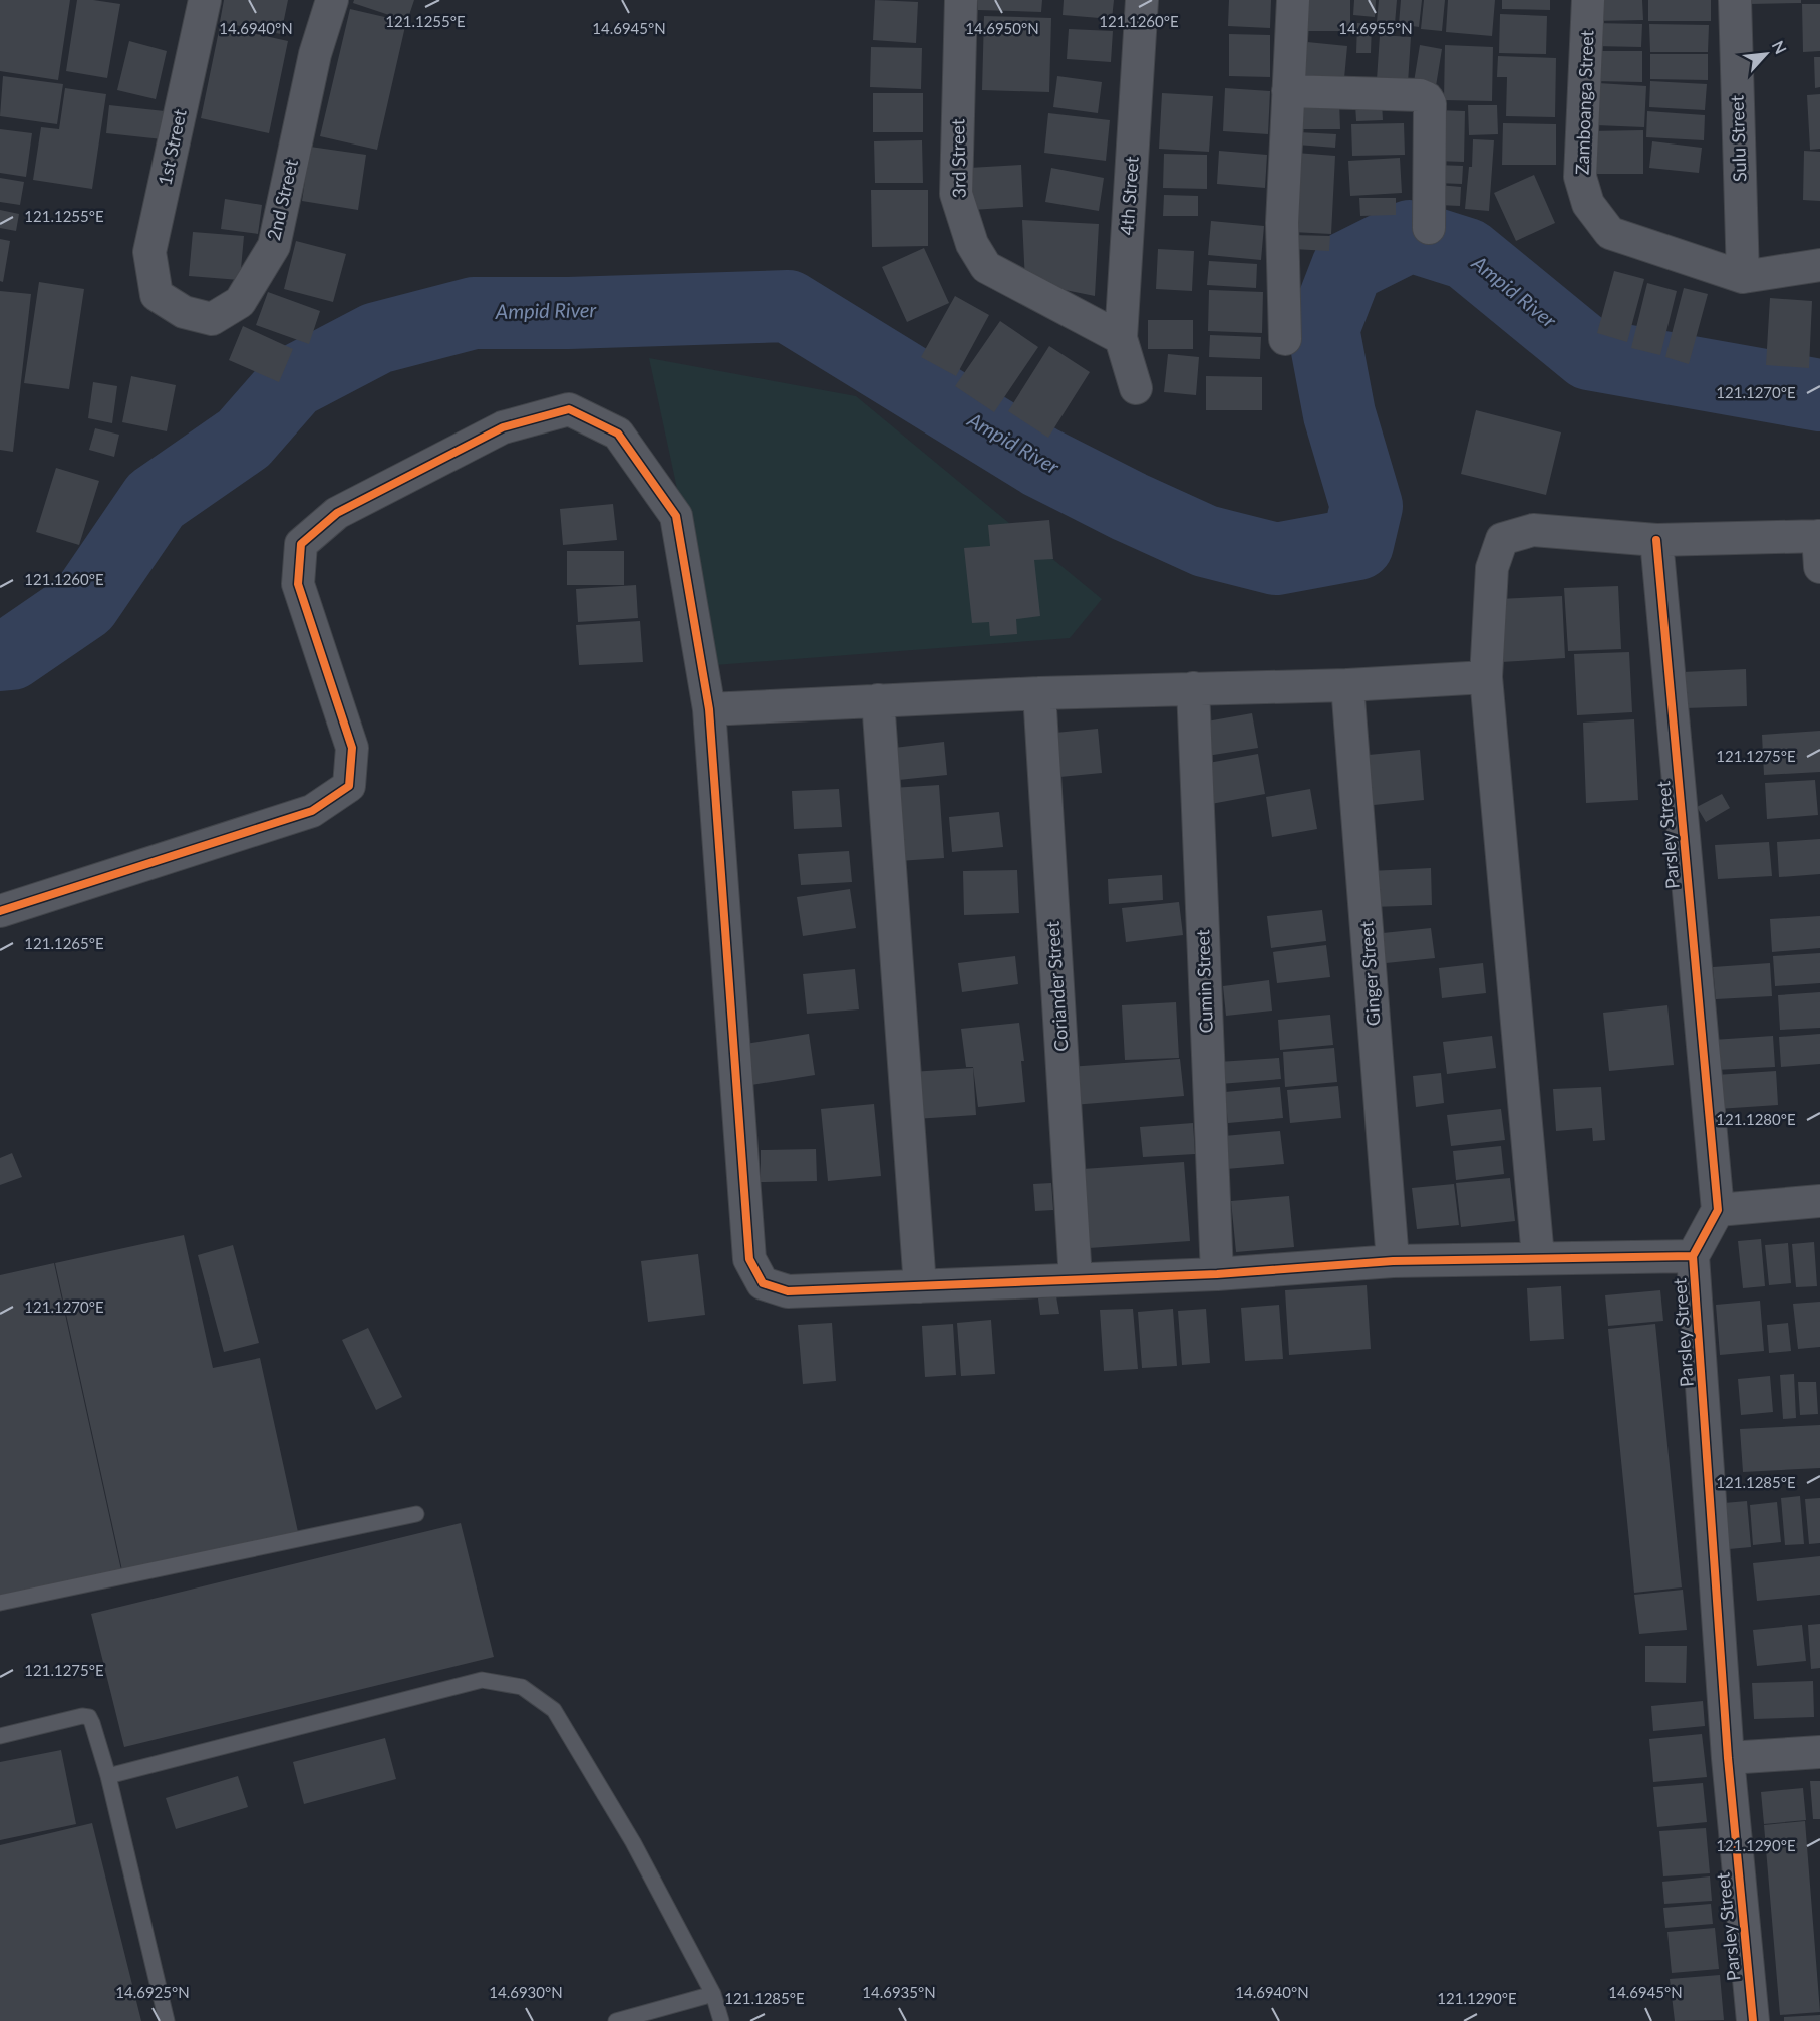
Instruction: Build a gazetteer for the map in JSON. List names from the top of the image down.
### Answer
{
  "streets": {
    "street": [
      "Zamboanga Street",
      "Sulu Street",
      "1st Street",
      "3rd Street",
      "4th Street",
      "2nd Street",
      "Parsley Street",
      "Ginger Street",
      "Cumin Street",
      "Coriander Street"
    ]
  },
  "crossings": [
    ["Zamboanga Street", "Sulu Street"],
    ["1st Street", "2nd Street"],
    ["3rd Street", "4th Street"]
  ],
  "water": ["Ampid River"],
  "north": "top right",
  "coordinates": [
    "121.1255°E",
    "121.1260°E",
    "14.6940°N",
    "14.6945°N",
    "14.6950°N",
    "14.6955°N",
    "121.1270°E",
    "121.1275°E",
    "121.1265°E",
    "121.1280°E",
    "121.1285°E",
    "121.1290°E",
    "14.6925°N",
    "14.6930°N",
    "14.6935°N"
  ]
}
